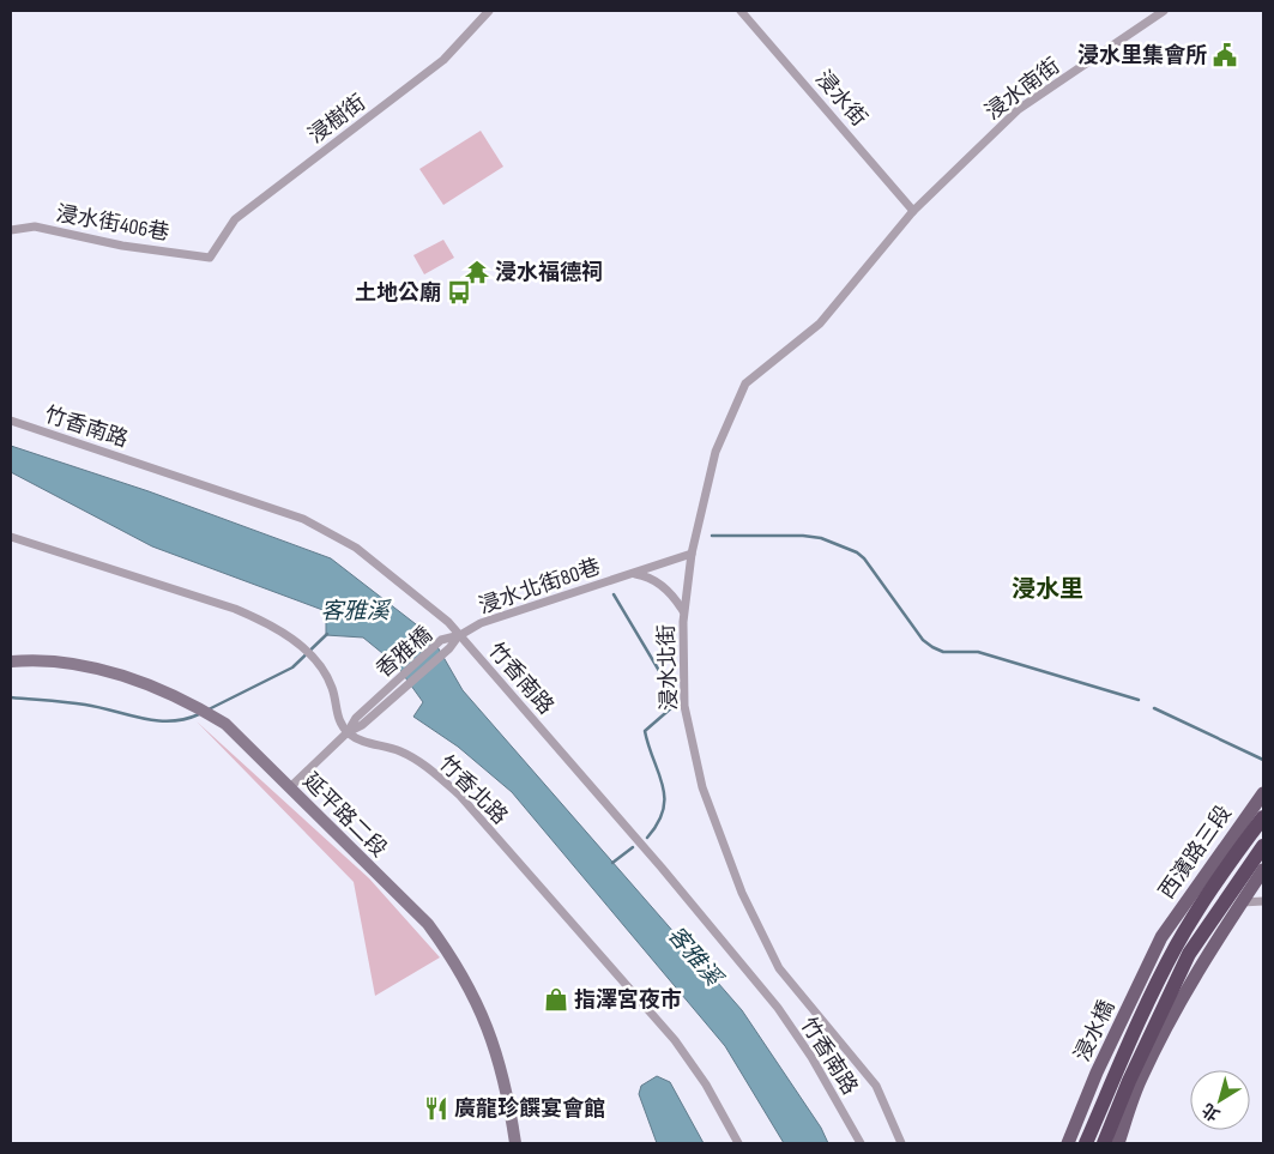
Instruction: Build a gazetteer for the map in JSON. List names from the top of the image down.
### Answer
{
  "streets": {
    "highway": ["浸水橋"],
    "main road": ["西濱路三段"],
    "street": [
      "浸水南街",
      "浸水街",
      "浸樹街",
      "浸水街406巷",
      "竹香南路",
      "浸水北街80巷",
      "香雅橋",
      "浸水北街",
      "竹香北路",
      "延平路二段"
    ]
  },
  "crossings": [
    ["浸水南街", "浸水街"],
    ["浸水南街", "浸水北街"],
    ["浸水街", "浸水北街"],
    ["浸樹街", "浸水街406巷"],
    ["竹香南路", "浸水北街80巷"],
    ["竹香南路", "香雅橋"],
    ["浸水北街80巷", "香雅橋"],
    ["浸水北街80巷", "浸水北街"],
    ["香雅橋", "竹香北路"],
    ["西濱路三段", "浸水橋"]
  ],
  "districts": ["浸水里"],
  "water": ["客雅溪"],
  "places": {
    "public building": ["浸水里集會所"],
    "temple": ["浸水福德祠"],
    "bus stop": ["土地公廟"],
    "shop": ["指澤宮夜市"],
    "restaurant": ["廣龍珍饌宴會館"]
  },
  "north": "bottom left"
}
